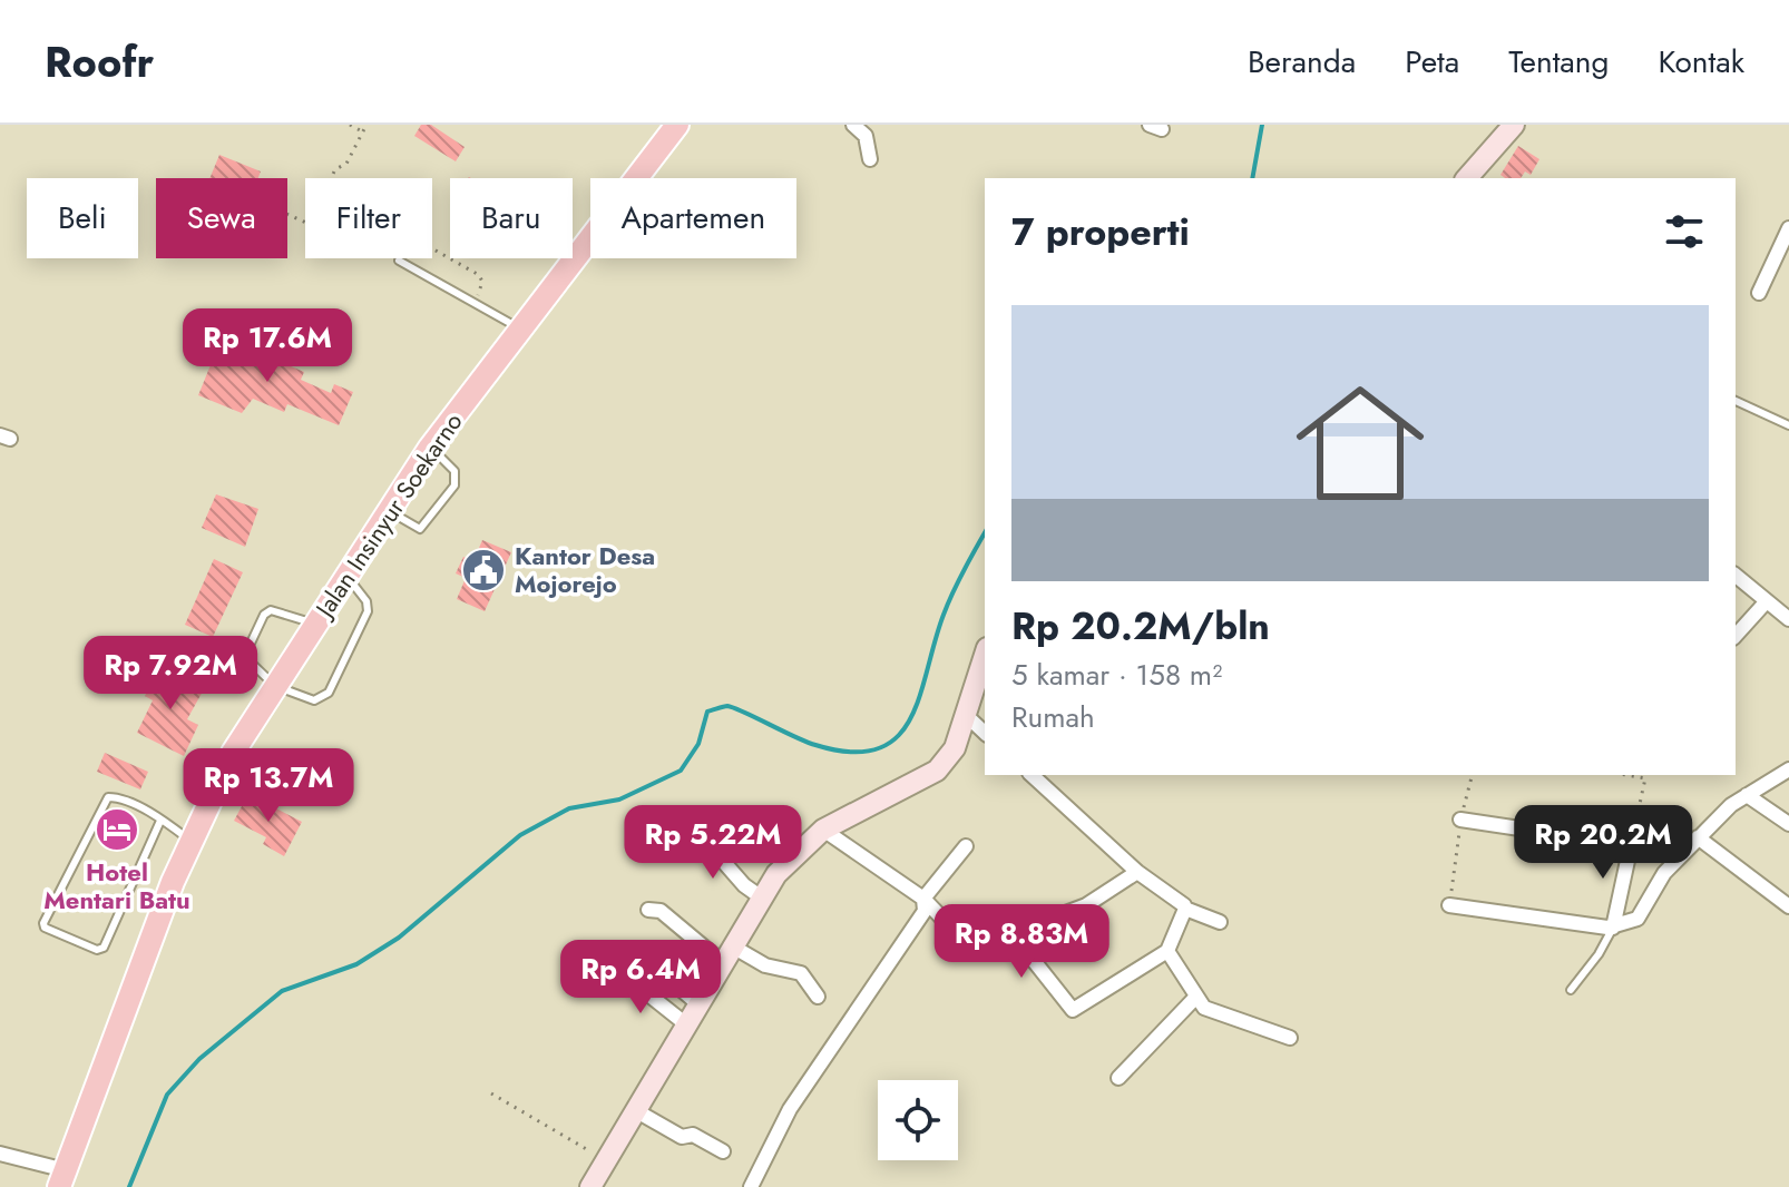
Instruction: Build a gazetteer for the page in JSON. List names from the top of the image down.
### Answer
{
  "streets": {
    "main road": ["Jalan Insinyur Soekarno"]
  },
  "places": {
    "public building": ["Kantor Desa Mojorejo"],
    "hotel": ["Hotel Mentari Batu"]
  },
  "page": {
    "header": "Roofr",
    "nav": [
      "Beranda",
      "Peta",
      "Tentang",
      "Kontak"
    ],
    "chip": [
      "Beli",
      "Sewa",
      "Filter",
      "Baru",
      "Apartemen"
    ],
    "heading": "7 properti",
    "list": [
      {
        "name": "Rp 20.2M/bln",
        "note": "5 kamar · 158 m² · Rumah"
      }
    ],
    "price": [
      "Rp 17.6M",
      "Rp 7.92M",
      "Rp 13.7M",
      "Rp 5.22M",
      "Rp 20.2M",
      "Rp 8.83M",
      "Rp 6.4M"
    ]
  }
}
